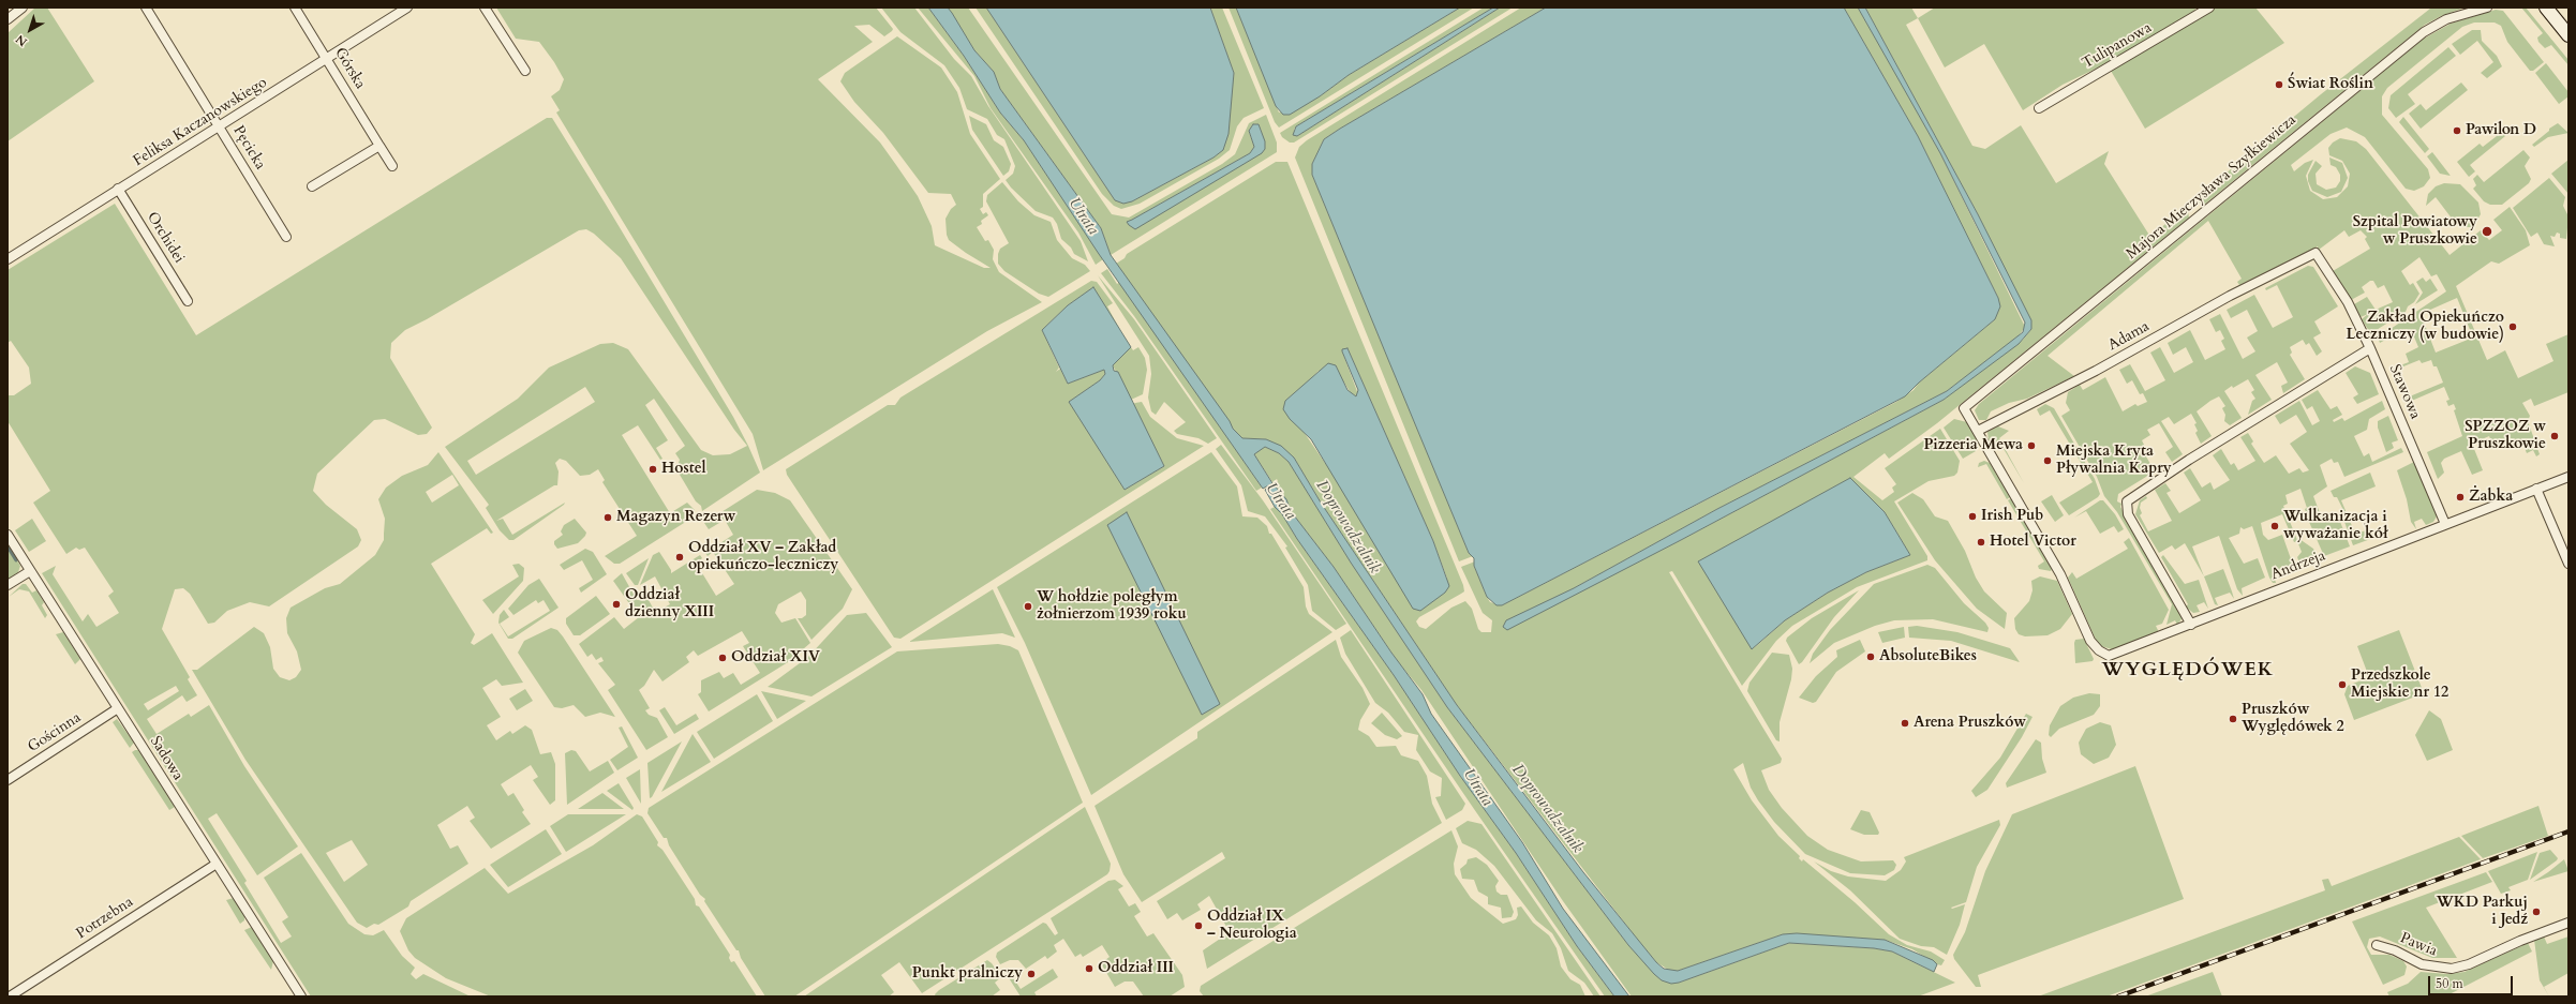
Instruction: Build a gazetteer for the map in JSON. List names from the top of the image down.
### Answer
{
  "streets": {
    "street": [
      "Tulipanowa",
      "Górska",
      "Feliksa Kaczanowskiego",
      "Pęcicka",
      "Majora Mieczysława Szyłkiewicza",
      "Orchidei",
      "Adama",
      "Stawowa",
      "Andrzeja",
      "Gościnna",
      "Sadowa",
      "Potrzebna",
      "Pawia"
    ]
  },
  "crossings": [
    ["Górska", "Feliksa Kaczanowskiego"],
    ["Feliksa Kaczanowskiego", "Pęcicka"],
    ["Feliksa Kaczanowskiego", "Orchidei"],
    ["Majora Mieczysława Szyłkiewicza", "Adama"],
    ["Majora Mieczysława Szyłkiewicza", "Andrzeja"],
    ["Adama", "Stawowa"],
    ["Adama", "Andrzeja"],
    ["Stawowa", "Andrzeja"],
    ["Gościnna", "Sadowa"],
    ["Sadowa", "Potrzebna"]
  ],
  "districts": ["WYGLĘDÓWEK"],
  "water": ["Utrata", "Doprowadzalnik"],
  "places": [
    "Świat Roślin",
    "Pawilon D",
    "Szpital Powiatowy w Pruszkowie",
    "Zakład Opiekuńczo Leczniczy (w budowie)",
    "SPZZOZ w Pruszkowie",
    "Pizzeria Mewa",
    "Miejska Kryta Pływalnia Kapry",
    "Hostel",
    "Żabka",
    "Irish Pub",
    "Magazyn Rezerw",
    "Wulkanizacja i wyważanie kół",
    "Hotel Victor",
    "Oddział XV – Zakład opiekuńczo-leczniczy",
    "Oddział dzienny XIII",
    "W hołdzie poległym żołnierzom 1939 roku",
    "AbsoluteBikes",
    "Oddział XIV",
    "Przedszkole Miejskie nr 12",
    "Pruszków Wyględówek 2",
    "Arena Pruszków",
    "WKD Parkuj i Jedź",
    "Oddział IX – Neurologia",
    "Oddział III",
    "Punkt pralniczy"
  ],
  "scale_bar": "50 m",
  "north": "bottom left"
}
